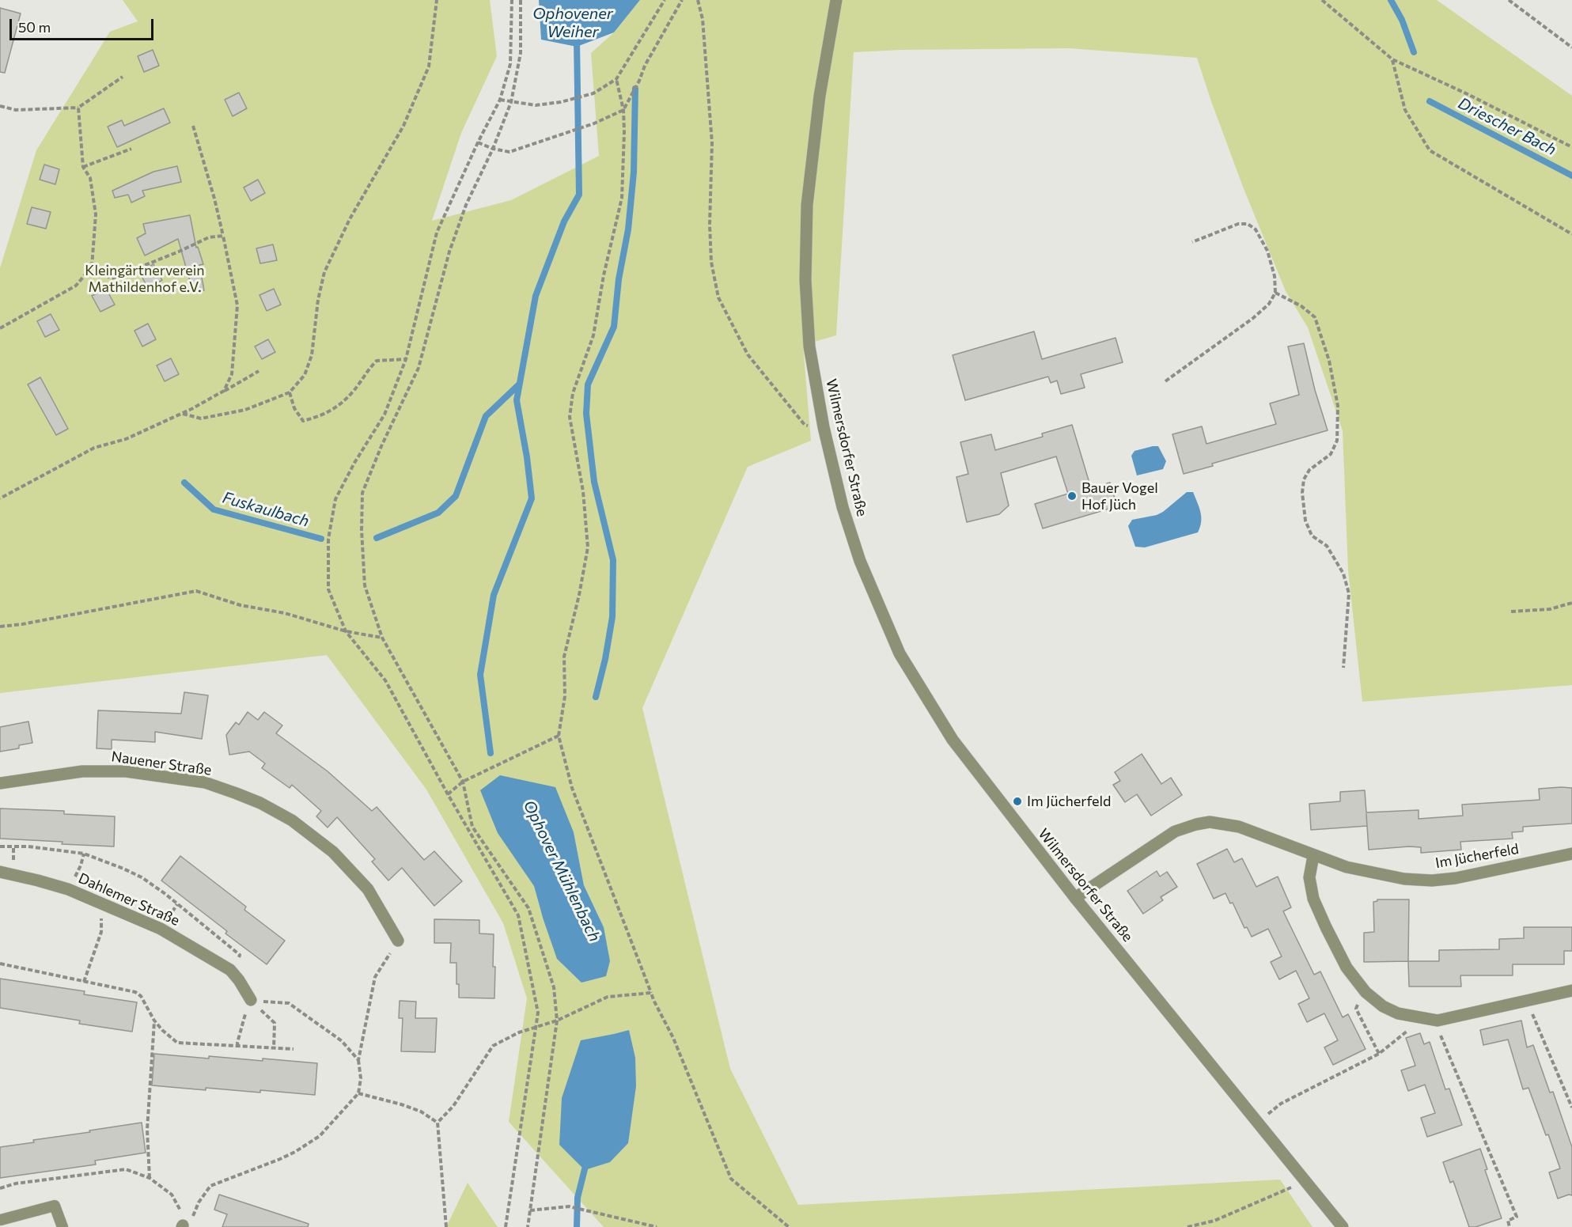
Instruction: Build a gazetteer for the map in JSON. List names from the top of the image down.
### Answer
{
  "streets": {
    "street": [
      "Wilmersdorfer Straße",
      "Nauener Straße",
      "Im Jücherfeld",
      "Dahlemer Straße"
    ]
  },
  "crossings": [
    ["Wilmersdorfer Straße", "Im Jücherfeld"]
  ],
  "water": [
    "Ophovener Weiher",
    "Driescher Bach",
    "Fuskaulbach",
    "Ophover Mühlenbach"
  ],
  "parks": ["Kleingärtnerverein Mathildenhof e.V."],
  "places": ["Bauer Vogel Hof Jüch", "Im Jücherfeld"],
  "scale_bar": "50 m"
}
